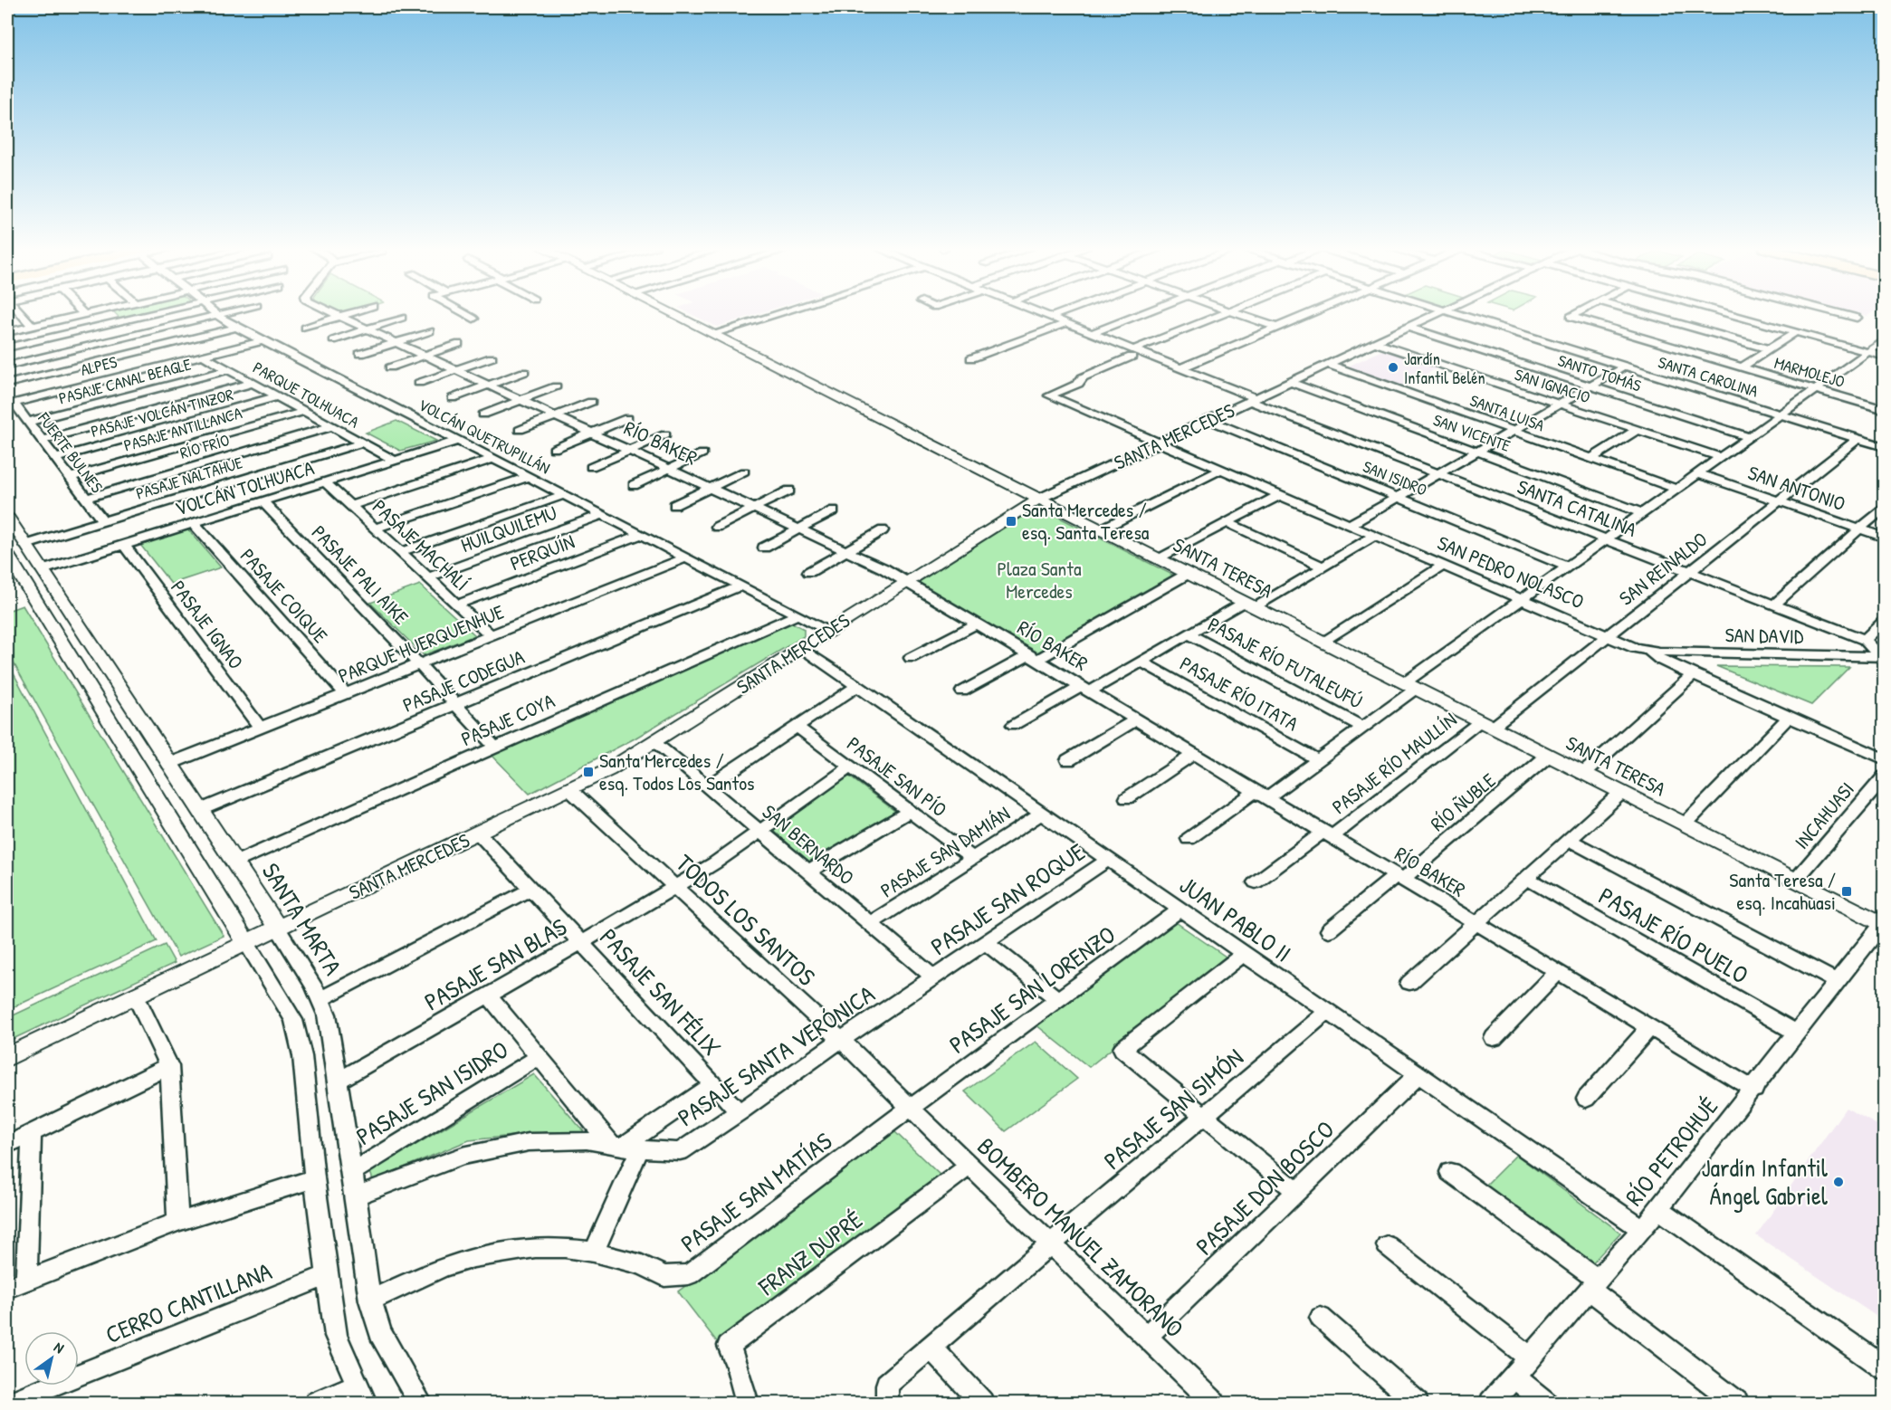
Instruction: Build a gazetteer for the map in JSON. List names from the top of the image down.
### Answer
{
  "streets": {
    "street": [
      "ALPES",
      "MARMOLEJO",
      "SANTO TOMÁS",
      "SANTA CAROLINA",
      "PASAJE CANAL BEAGLE",
      "SAN IGNACIO",
      "PARQUE TOLHUACA",
      "PASAJE VOLCÁN TINZOR",
      "SANTA LUISA",
      "PASAJE ANTILLANCA",
      "SAN VICENTE",
      "VOLCÁN QUETRUPILLÁN",
      "SANTA MERCEDES",
      "RÍO BAKER",
      "RÍO FRÍO",
      "FUERTE BULNES",
      "PASAJE NALTAHUE",
      "SAN ISIDRO",
      "VOLCÁN TOLHUACA",
      "SAN ANTONIO",
      "SANTA CATALINA",
      "HUILQUILEMU",
      "PASAJE MACHALÍ",
      "PERQUÍN",
      "SANTA TERESA",
      "SAN REINALDO",
      "SAN PEDRO NOLASCO",
      "PASAJE PALI AIKE",
      "PASAJE COIQUE",
      "PASAJE IGNAO",
      "SAN DAVID",
      "PARQUE HUERQUENHUE",
      "PASAJE RÍO FUTALEUFÚ",
      "PASAJE CODEGUA",
      "PASAJE RÍO ITATA",
      "PASAJE COYA",
      "PASAJE RÍO MAULLÍN",
      "PASAJE SAN PÍO",
      "RÍO ÑUBLE",
      "INCAHUASI",
      "SAN BERNARDO",
      "PASAJE SAN DAMIÁN",
      "PASAJE SAN ROQUE",
      "SANTA MARTA",
      "JUAN PABLO II",
      "TODOS LOS SANTOS",
      "PASAJE RÍO PUELO",
      "PASAJE SAN BLAS",
      "PASAJE SAN LORENZO",
      "PASAJE SAN FÉLIX",
      "PASAJE SANTA VERÓNICA",
      "PASAJE SAN ISIDRO",
      "PASAJE SAN SIMÓN",
      "RÍO PETROHUÉ",
      "PASAJE DON BOSCO",
      "PASAJE SAN MATÍAS",
      "BOMBERO MANUEL ZAMORANO",
      "FRANZ DUPRÉ",
      "CERRO CANTILLANA"
    ]
  },
  "crossings": [
    ["ALPES", "PARQUE TOLHUACA"],
    ["ALPES", "VOLCÁN QUETRUPILLÁN"],
    ["ALPES", "FUERTE BULNES"],
    ["SANTO TOMÁS", "SANTA MERCEDES"],
    ["SANTA CAROLINA", "SAN REINALDO"],
    ["PASAJE CANAL BEAGLE", "PARQUE TOLHUACA"],
    ["PASAJE CANAL BEAGLE", "FUERTE BULNES"],
    ["SAN IGNACIO", "SANTA MERCEDES"],
    ["PARQUE TOLHUACA", "PASAJE VOLCÁN TINZOR"],
    ["PARQUE TOLHUACA", "PASAJE ANTILLANCA"],
    ["PARQUE TOLHUACA", "RÍO FRÍO"],
    ["PARQUE TOLHUACA", "PASAJE NALTAHUE"],
    ["PARQUE TOLHUACA", "VOLCÁN TOLHUACA"],
    ["PASAJE VOLCÁN TINZOR", "FUERTE BULNES"],
    ["SANTA LUISA", "SANTA MERCEDES"],
    ["PASAJE ANTILLANCA", "FUERTE BULNES"],
    ["SAN VICENTE", "SANTA MERCEDES"],
    ["VOLCÁN QUETRUPILLÁN", "SANTA MERCEDES"],
    ["VOLCÁN QUETRUPILLÁN", "VOLCÁN TOLHUACA"],
    ["VOLCÁN QUETRUPILLÁN", "HUILQUILEMU"],
    ["VOLCÁN QUETRUPILLÁN", "PERQUÍN"],
    ["VOLCÁN QUETRUPILLÁN", "PARQUE HUERQUENHUE"],
    ["VOLCÁN QUETRUPILLÁN", "PASAJE CODEGUA"],
    ["VOLCÁN QUETRUPILLÁN", "PASAJE COYA"],
    ["SANTA MERCEDES", "RÍO BAKER"],
    ["SANTA MERCEDES", "SAN ISIDRO"],
    ["SANTA MERCEDES", "SANTA CATALINA"],
    ["SANTA MERCEDES", "SANTA TERESA"],
    ["SANTA MERCEDES", "SAN PEDRO NOLASCO"],
    ["SANTA MERCEDES", "SAN BERNARDO"],
    ["SANTA MERCEDES", "SANTA MARTA"],
    ["SANTA MERCEDES", "JUAN PABLO II"],
    ["SANTA MERCEDES", "TODOS LOS SANTOS"],
    ["SANTA MERCEDES", "PASAJE SAN FÉLIX"],
    ["RÍO BAKER", "PASAJE RÍO MAULLÍN"],
    ["RÍO BAKER", "RÍO ÑUBLE"],
    ["RÍO BAKER", "RÍO PETROHUÉ"],
    ["RÍO FRÍO", "FUERTE BULNES"],
    ["FUERTE BULNES", "PASAJE NALTAHUE"],
    ["PASAJE NALTAHUE", "SANTA MARTA"],
    ["VOLCÁN TOLHUACA", "PASAJE MACHALÍ"],
    ["VOLCÁN TOLHUACA", "PASAJE PALI AIKE"],
    ["VOLCÁN TOLHUACA", "PASAJE COIQUE"],
    ["VOLCÁN TOLHUACA", "PASAJE IGNAO"],
    ["VOLCÁN TOLHUACA", "SANTA MARTA"],
    ["SAN ANTONIO", "SAN REINALDO"],
    ["SANTA CATALINA", "SAN REINALDO"],
    ["SANTA CATALINA", "SAN PEDRO NOLASCO"],
    ["SANTA CATALINA", "SAN DAVID"],
    ["HUILQUILEMU", "PASAJE MACHALÍ"],
    ["PASAJE MACHALÍ", "PERQUÍN"],
    ["PASAJE MACHALÍ", "PARQUE HUERQUENHUE"],
    ["SANTA TERESA", "SAN REINALDO"],
    ["SANTA TERESA", "PASAJE RÍO MAULLÍN"],
    ["SANTA TERESA", "RÍO ÑUBLE"],
    ["SANTA TERESA", "INCAHUASI"],
    ["SANTA TERESA", "RÍO PETROHUÉ"],
    ["SAN REINALDO", "SAN PEDRO NOLASCO"],
    ["SAN REINALDO", "PASAJE RÍO MAULLÍN"],
    ["SAN PEDRO NOLASCO", "SAN DAVID"],
    ["PASAJE PALI AIKE", "PARQUE HUERQUENHUE"],
    ["PASAJE PALI AIKE", "PASAJE CODEGUA"],
    ["PASAJE PALI AIKE", "PASAJE COYA"],
    ["PASAJE COIQUE", "PARQUE HUERQUENHUE"],
    ["PASAJE IGNAO", "PARQUE HUERQUENHUE"],
    ["PARQUE HUERQUENHUE", "SANTA MARTA"],
    ["PASAJE CODEGUA", "SANTA MARTA"],
    ["PASAJE COYA", "SANTA MARTA"],
    ["PASAJE SAN PÍO", "PASAJE SAN DAMIÁN"],
    ["PASAJE SAN PÍO", "PASAJE SAN BLAS"],
    ["SAN BERNARDO", "PASAJE SAN DAMIÁN"],
    ["SAN BERNARDO", "PASAJE SAN ROQUE"],
    ["SAN BERNARDO", "PASAJE SAN BLAS"],
    ["SAN BERNARDO", "PASAJE SANTA VERÓNICA"],
    ["PASAJE SAN DAMIÁN", "JUAN PABLO II"],
    ["PASAJE SAN ROQUE", "JUAN PABLO II"],
    ["PASAJE SAN ROQUE", "PASAJE SANTA VERÓNICA"],
    ["SANTA MARTA", "PASAJE SAN BLAS"],
    ["SANTA MARTA", "PASAJE SANTA VERÓNICA"],
    ["SANTA MARTA", "PASAJE SAN ISIDRO"],
    ["SANTA MARTA", "PASAJE SAN MATÍAS"],
    ["JUAN PABLO II", "PASAJE SAN LORENZO"],
    ["JUAN PABLO II", "PASAJE SAN SIMÓN"],
    ["JUAN PABLO II", "RÍO PETROHUÉ"],
    ["JUAN PABLO II", "PASAJE DON BOSCO"],
    ["TODOS LOS SANTOS", "PASAJE SAN BLAS"],
    ["TODOS LOS SANTOS", "PASAJE SAN LORENZO"],
    ["TODOS LOS SANTOS", "PASAJE SANTA VERÓNICA"],
    ["TODOS LOS SANTOS", "PASAJE SAN MATÍAS"],
    ["TODOS LOS SANTOS", "BOMBERO MANUEL ZAMORANO"],
    ["PASAJE RÍO PUELO", "RÍO PETROHUÉ"],
    ["PASAJE SAN BLAS", "PASAJE SAN FÉLIX"],
    ["PASAJE SAN LORENZO", "PASAJE SAN MATÍAS"],
    ["PASAJE SAN LORENZO", "BOMBERO MANUEL ZAMORANO"],
    ["PASAJE SAN FÉLIX", "PASAJE SANTA VERÓNICA"],
    ["PASAJE SAN SIMÓN", "BOMBERO MANUEL ZAMORANO"],
    ["PASAJE DON BOSCO", "BOMBERO MANUEL ZAMORANO"],
    ["PASAJE SAN MATÍAS", "BOMBERO MANUEL ZAMORANO"],
    ["BOMBERO MANUEL ZAMORANO", "FRANZ DUPRÉ"]
  ],
  "parks": ["Plaza Santa Mercedes"],
  "places": {
    "other": ["Jardín Infantil Belén", "Jardín Infantil Ángel Gabriel"],
    "transit": ["Santa Mercedes / esq. Santa Teresa", "Santa Mercedes / esq. Todos Los Santos", "Santa Teresa / esq. Incahuasi"]
  },
  "north": "top right"
}
